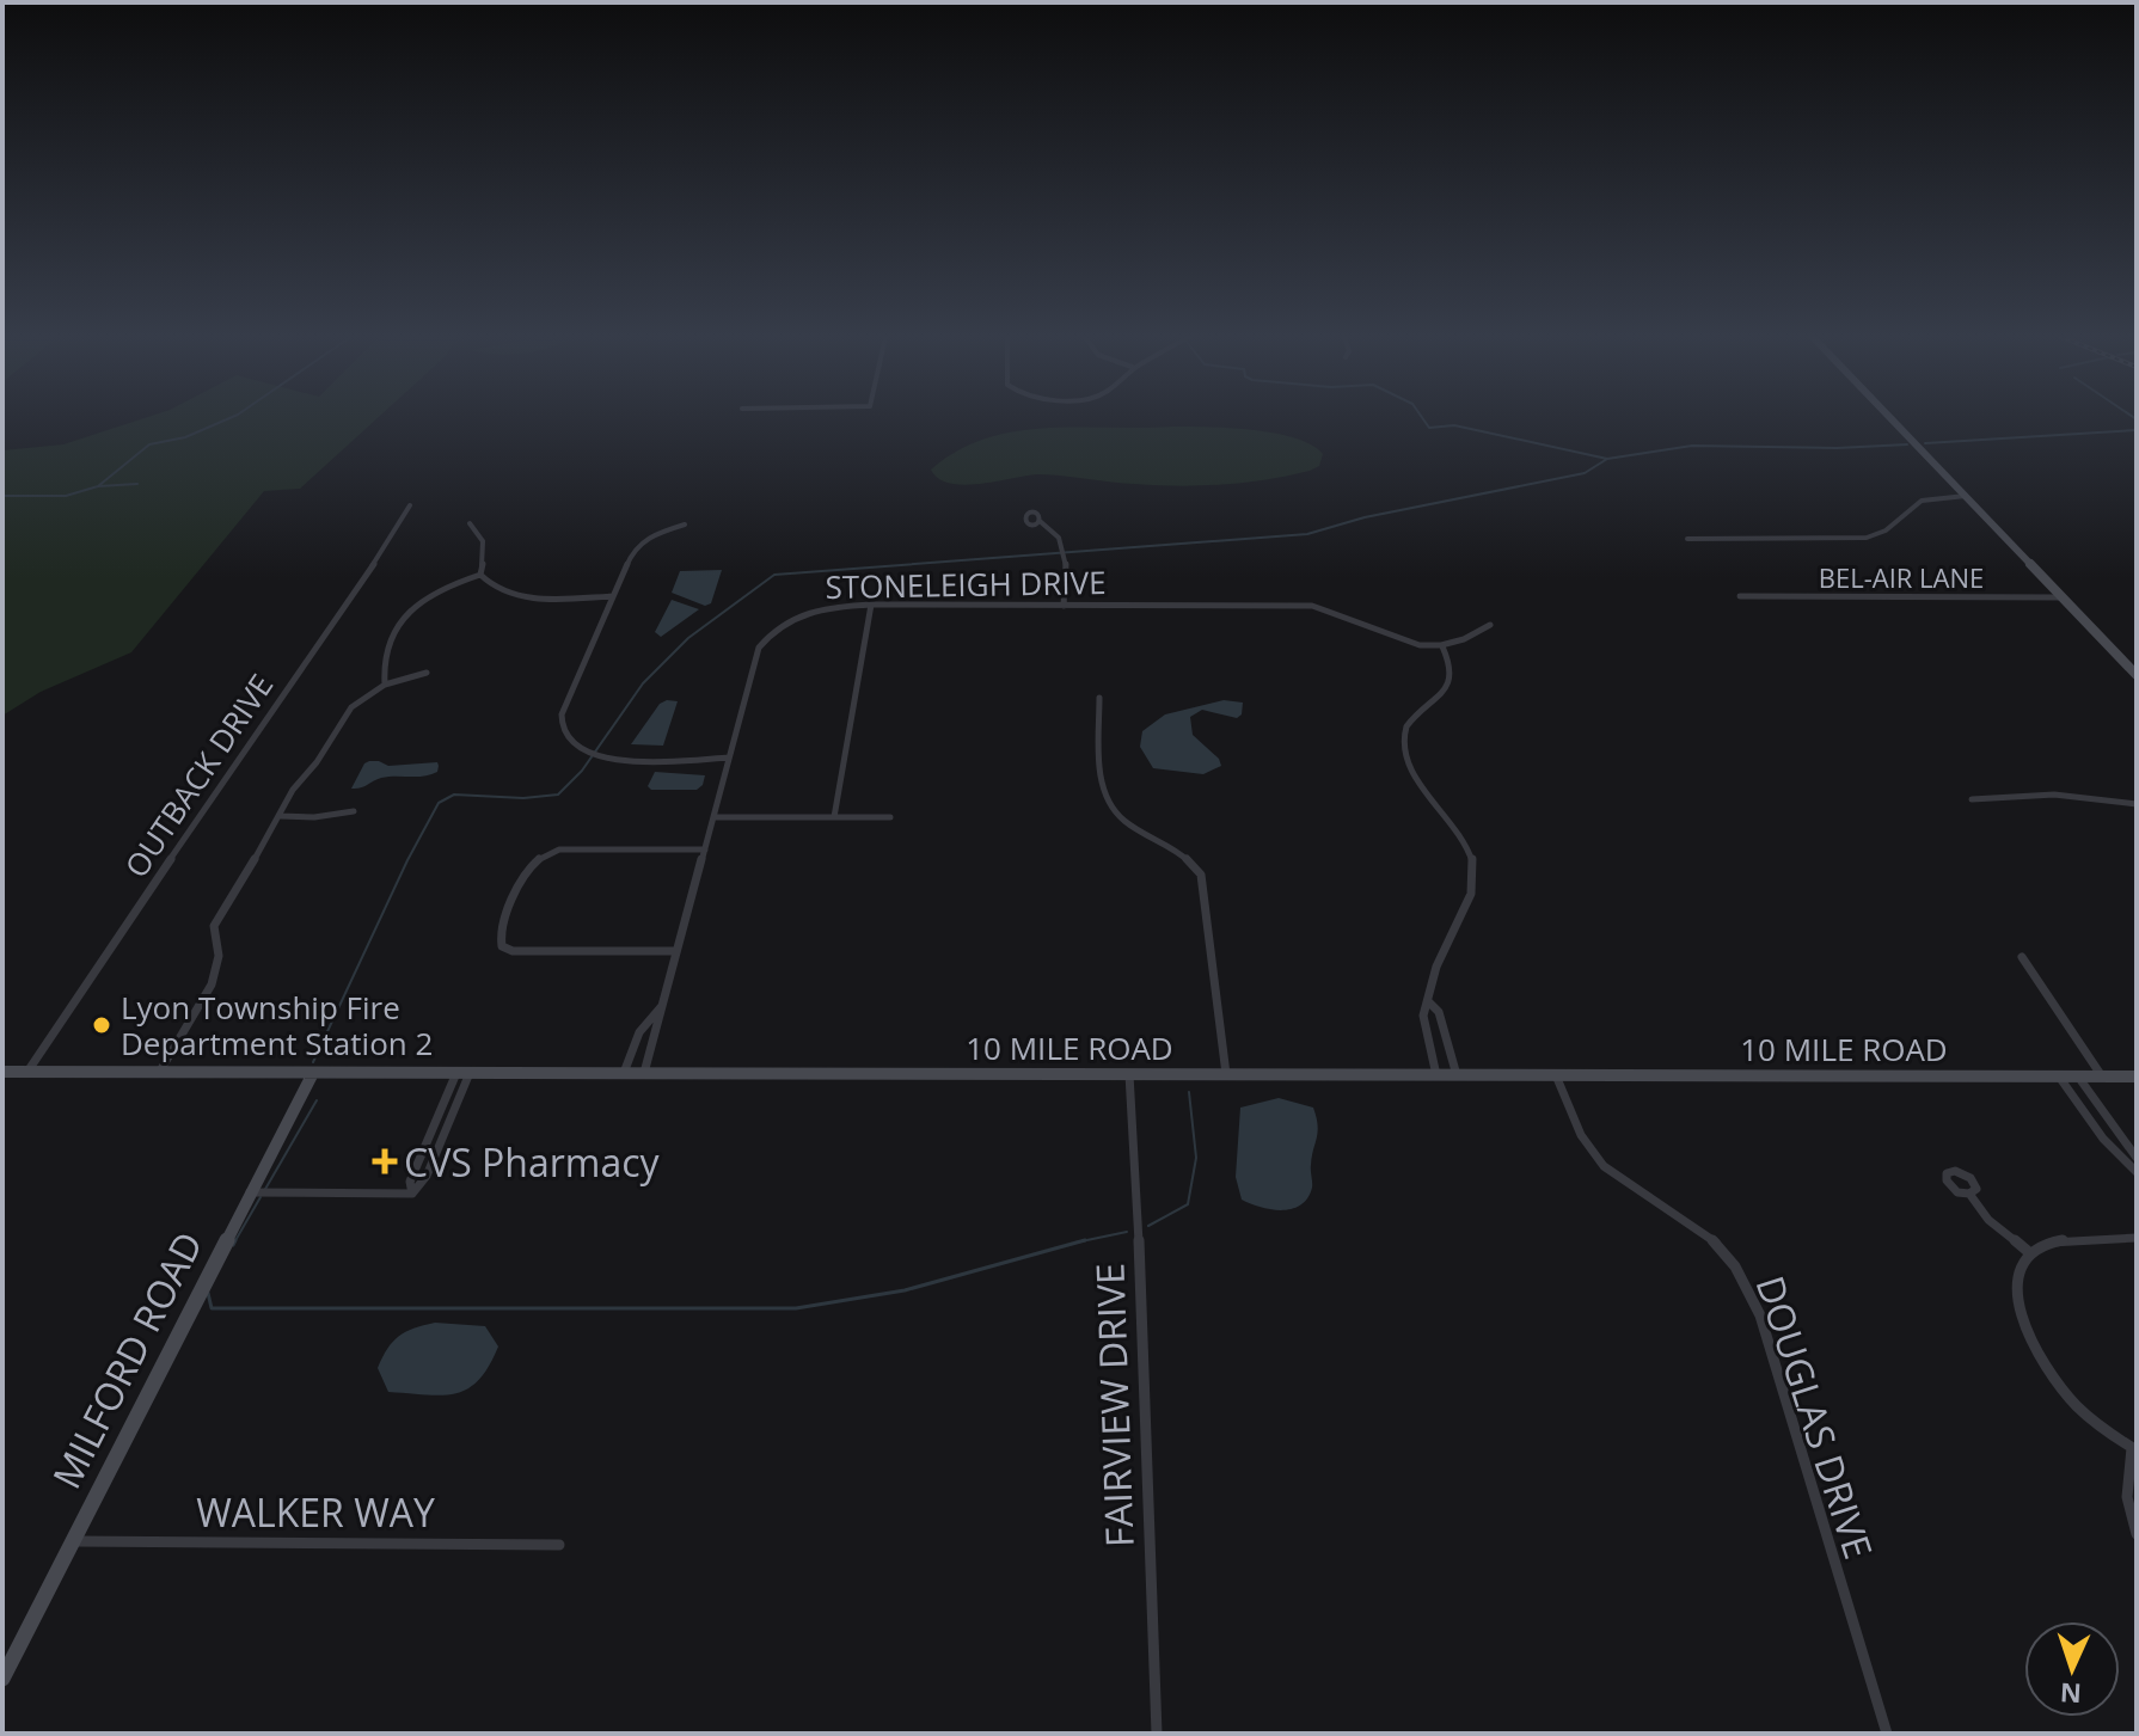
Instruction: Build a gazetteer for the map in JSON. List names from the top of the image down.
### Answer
{
  "streets": {
    "main road": ["10 MILE ROAD", "MILFORD ROAD"],
    "street": [
      "BEL-AIR LANE",
      "STONELEIGH DRIVE",
      "OUTBACK DRIVE",
      "FAIRVIEW DRIVE",
      "DOUGLAS DRIVE",
      "WALKER WAY"
    ]
  },
  "crossings": [
    ["STONELEIGH DRIVE", "10 MILE ROAD"],
    ["OUTBACK DRIVE", "10 MILE ROAD"],
    ["10 MILE ROAD", "MILFORD ROAD"],
    ["10 MILE ROAD", "FAIRVIEW DRIVE"],
    ["10 MILE ROAD", "DOUGLAS DRIVE"],
    ["MILFORD ROAD", "WALKER WAY"]
  ],
  "places": {
    "other": ["Lyon Township Fire Department Station 2"],
    "health": ["CVS Pharmacy"]
  },
  "north": "bottom"
}
